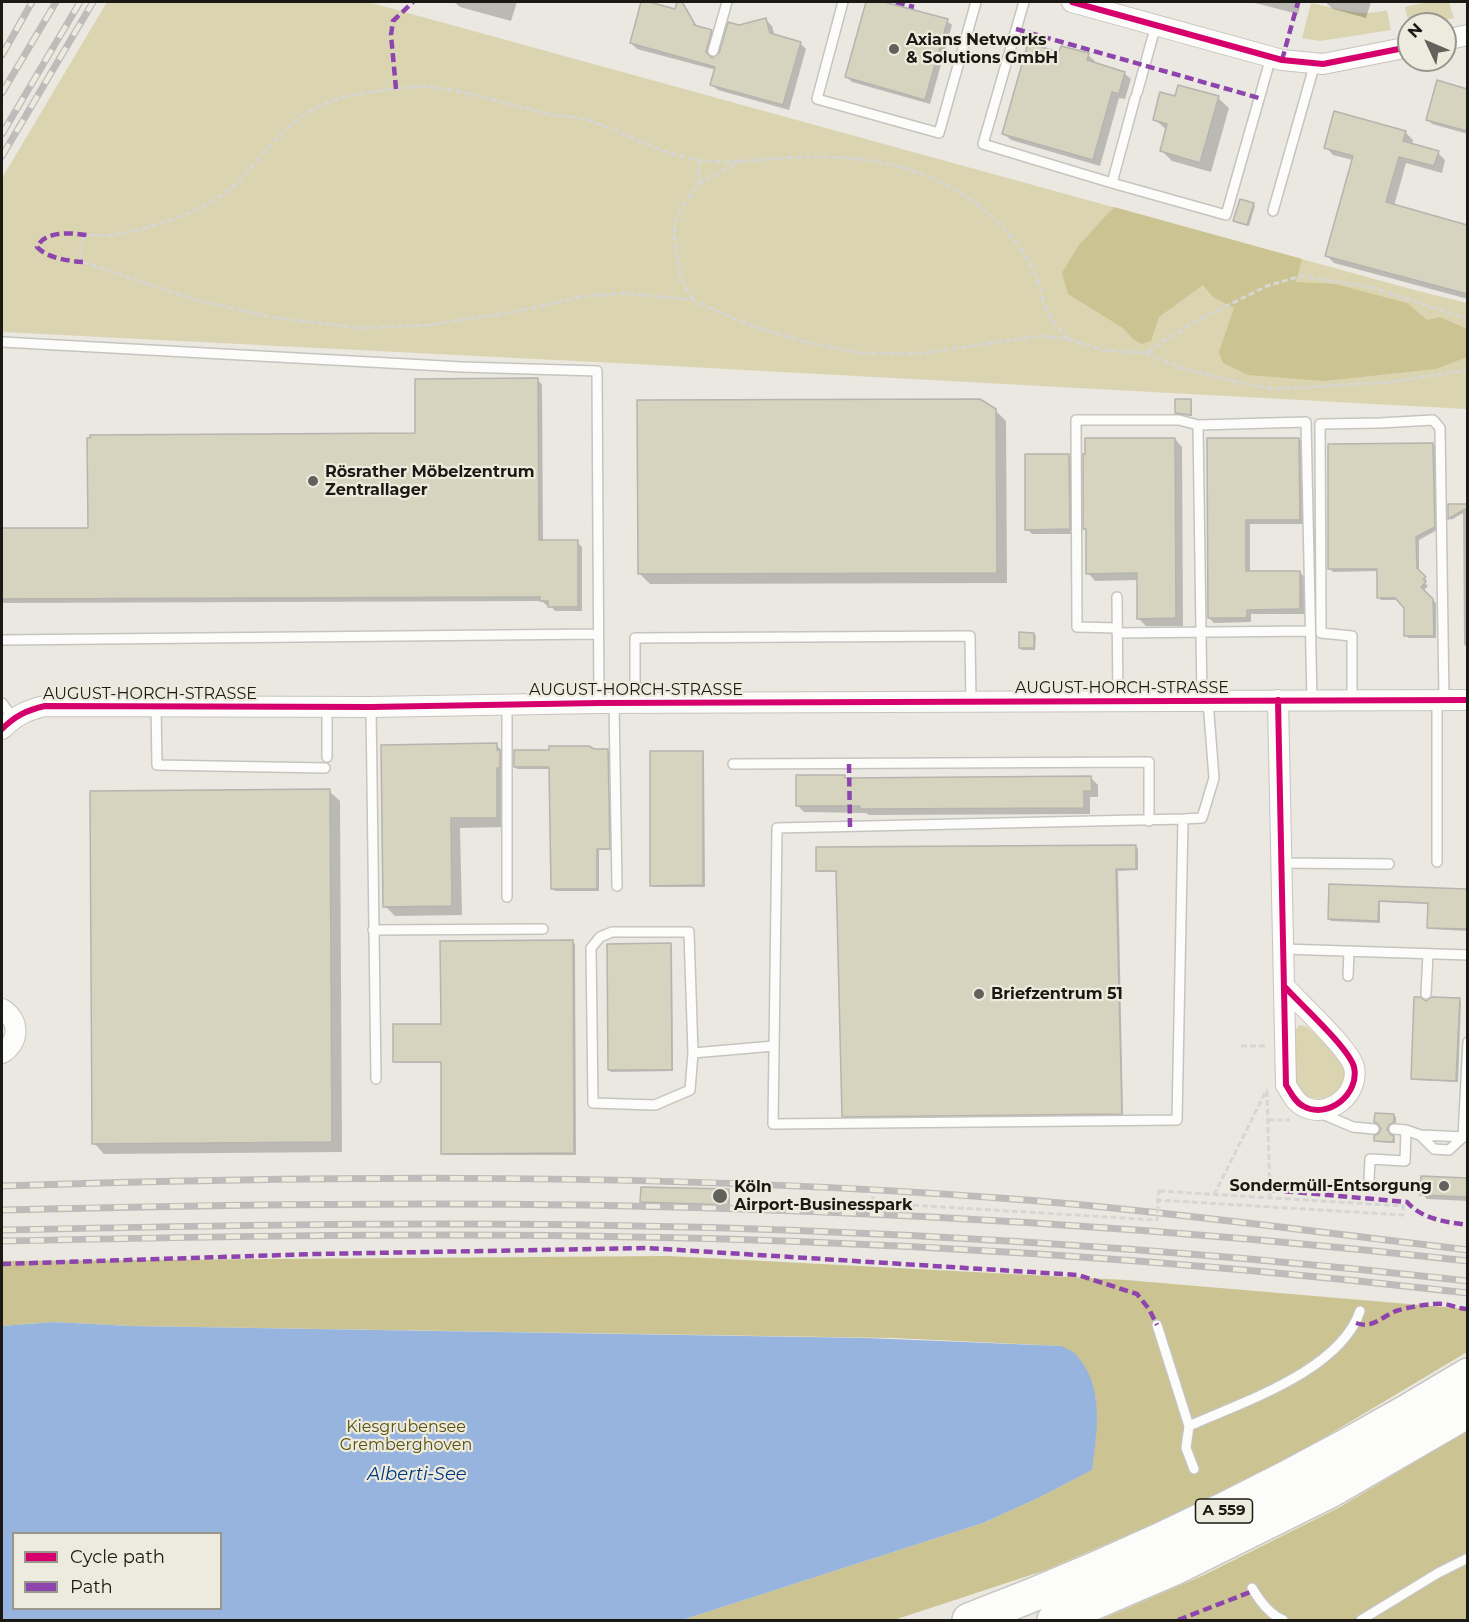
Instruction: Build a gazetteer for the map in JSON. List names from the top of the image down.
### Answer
{
  "streets": {
    "highway": ["A 559"],
    "street": ["AUGUST-HORCH-STRASSE"]
  },
  "water": ["Alberti-See"],
  "parks": ["Kiesgrubensee Gremberghoven"],
  "places": [
    "Axians Networks & Solutions GmbH",
    "Rösrather Möbelzentrum Zentrallager",
    "Briefzentrum 51",
    "Sondermüll-Entsorgung",
    "Köln Airport-Businesspark"
  ],
  "legend": ["Cycle path", "Path"],
  "north": "top left"
}
